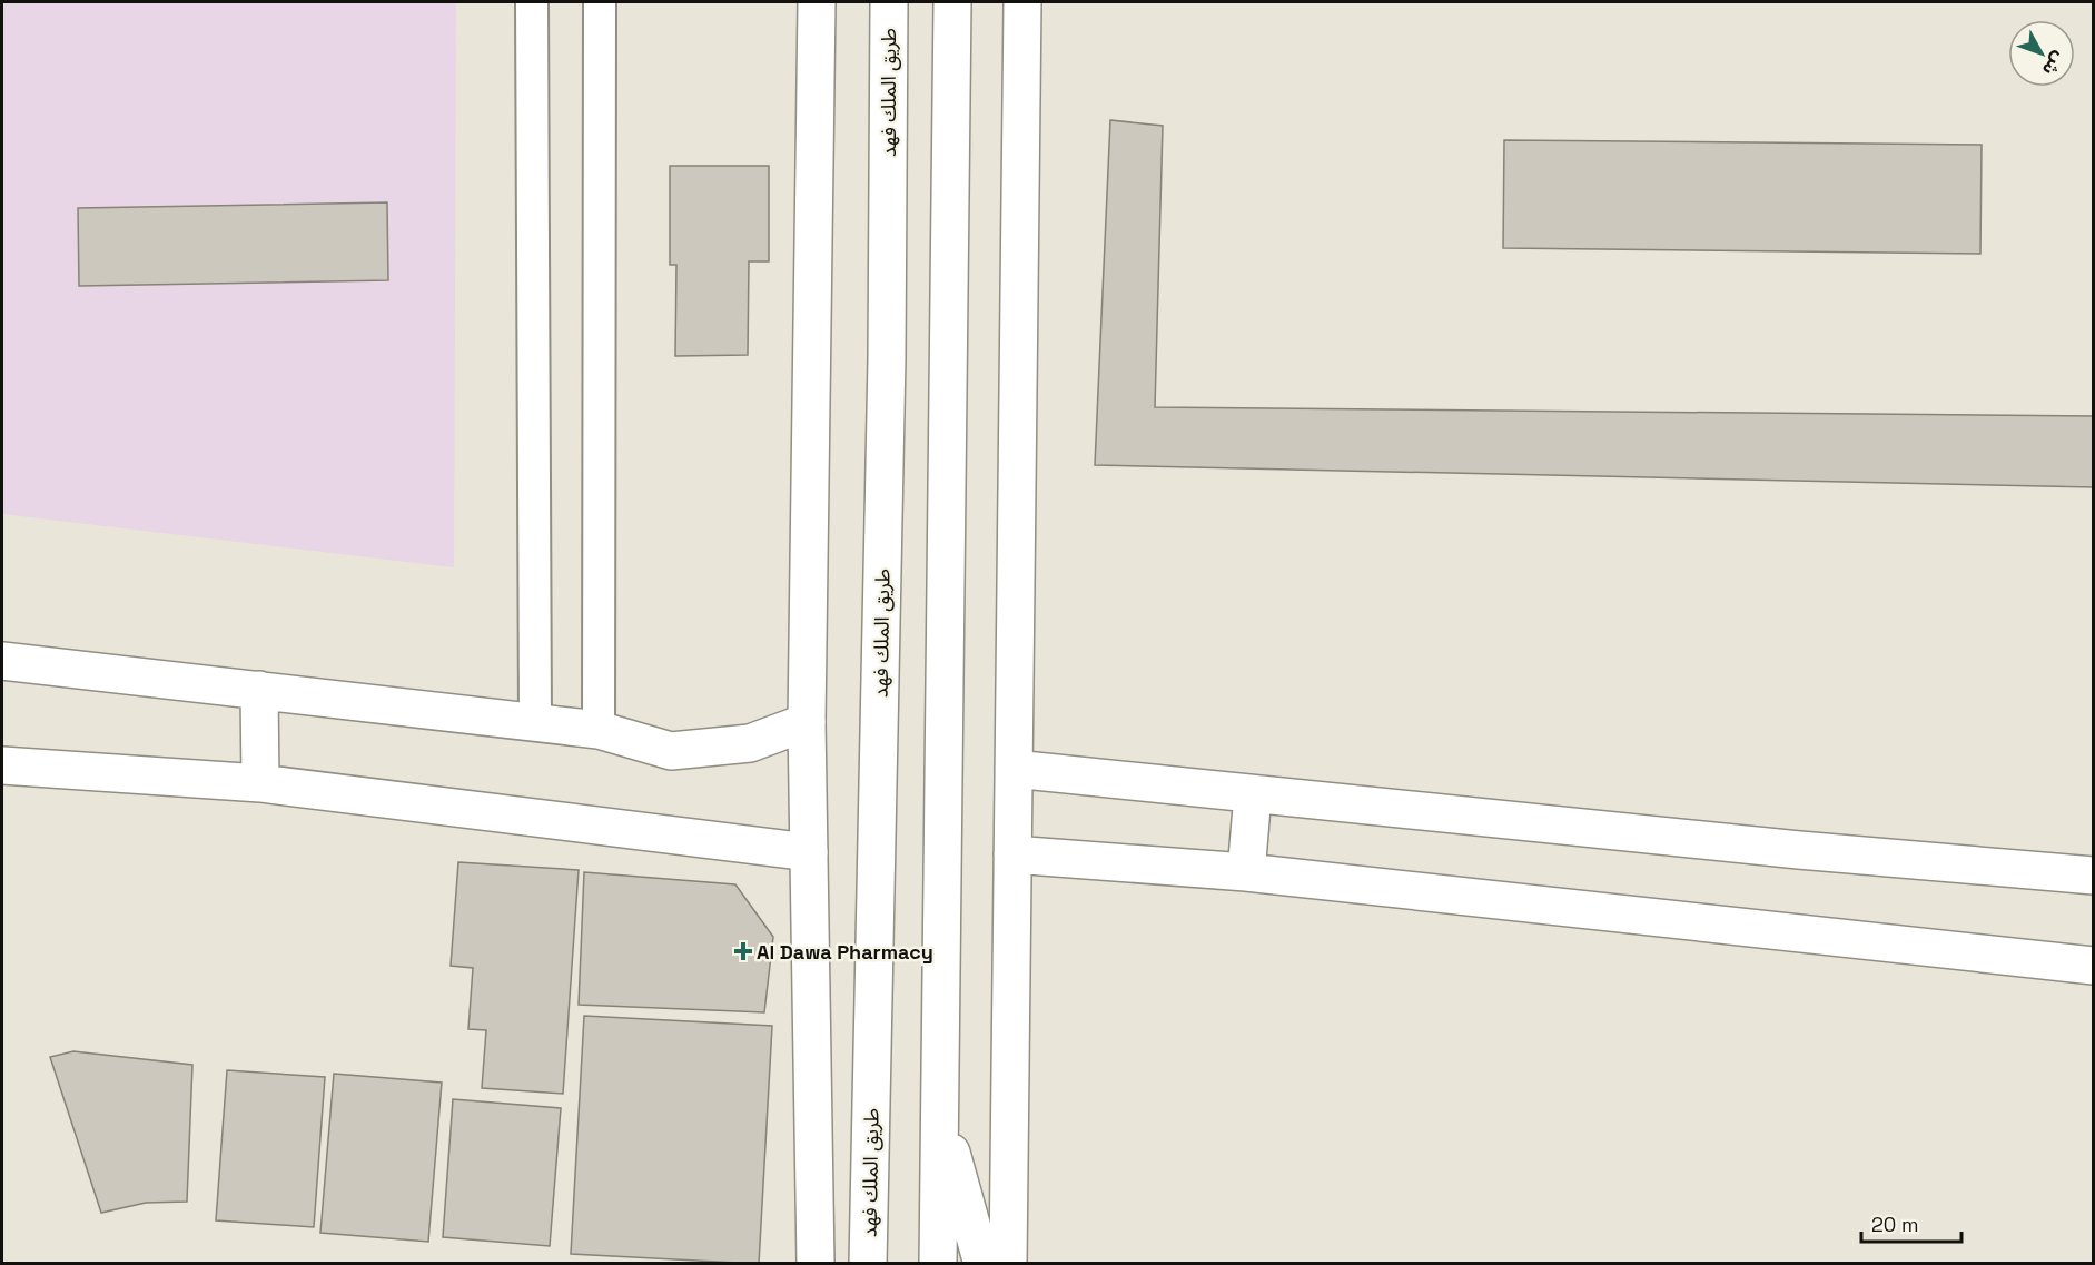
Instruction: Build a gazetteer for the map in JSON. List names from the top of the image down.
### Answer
{
  "streets": {
    "main road": ["طريق الملك فهد"]
  },
  "places": {
    "health": ["Al Dawa Pharmacy"]
  },
  "scale_bar": "20 m",
  "north": "bottom right"
}
